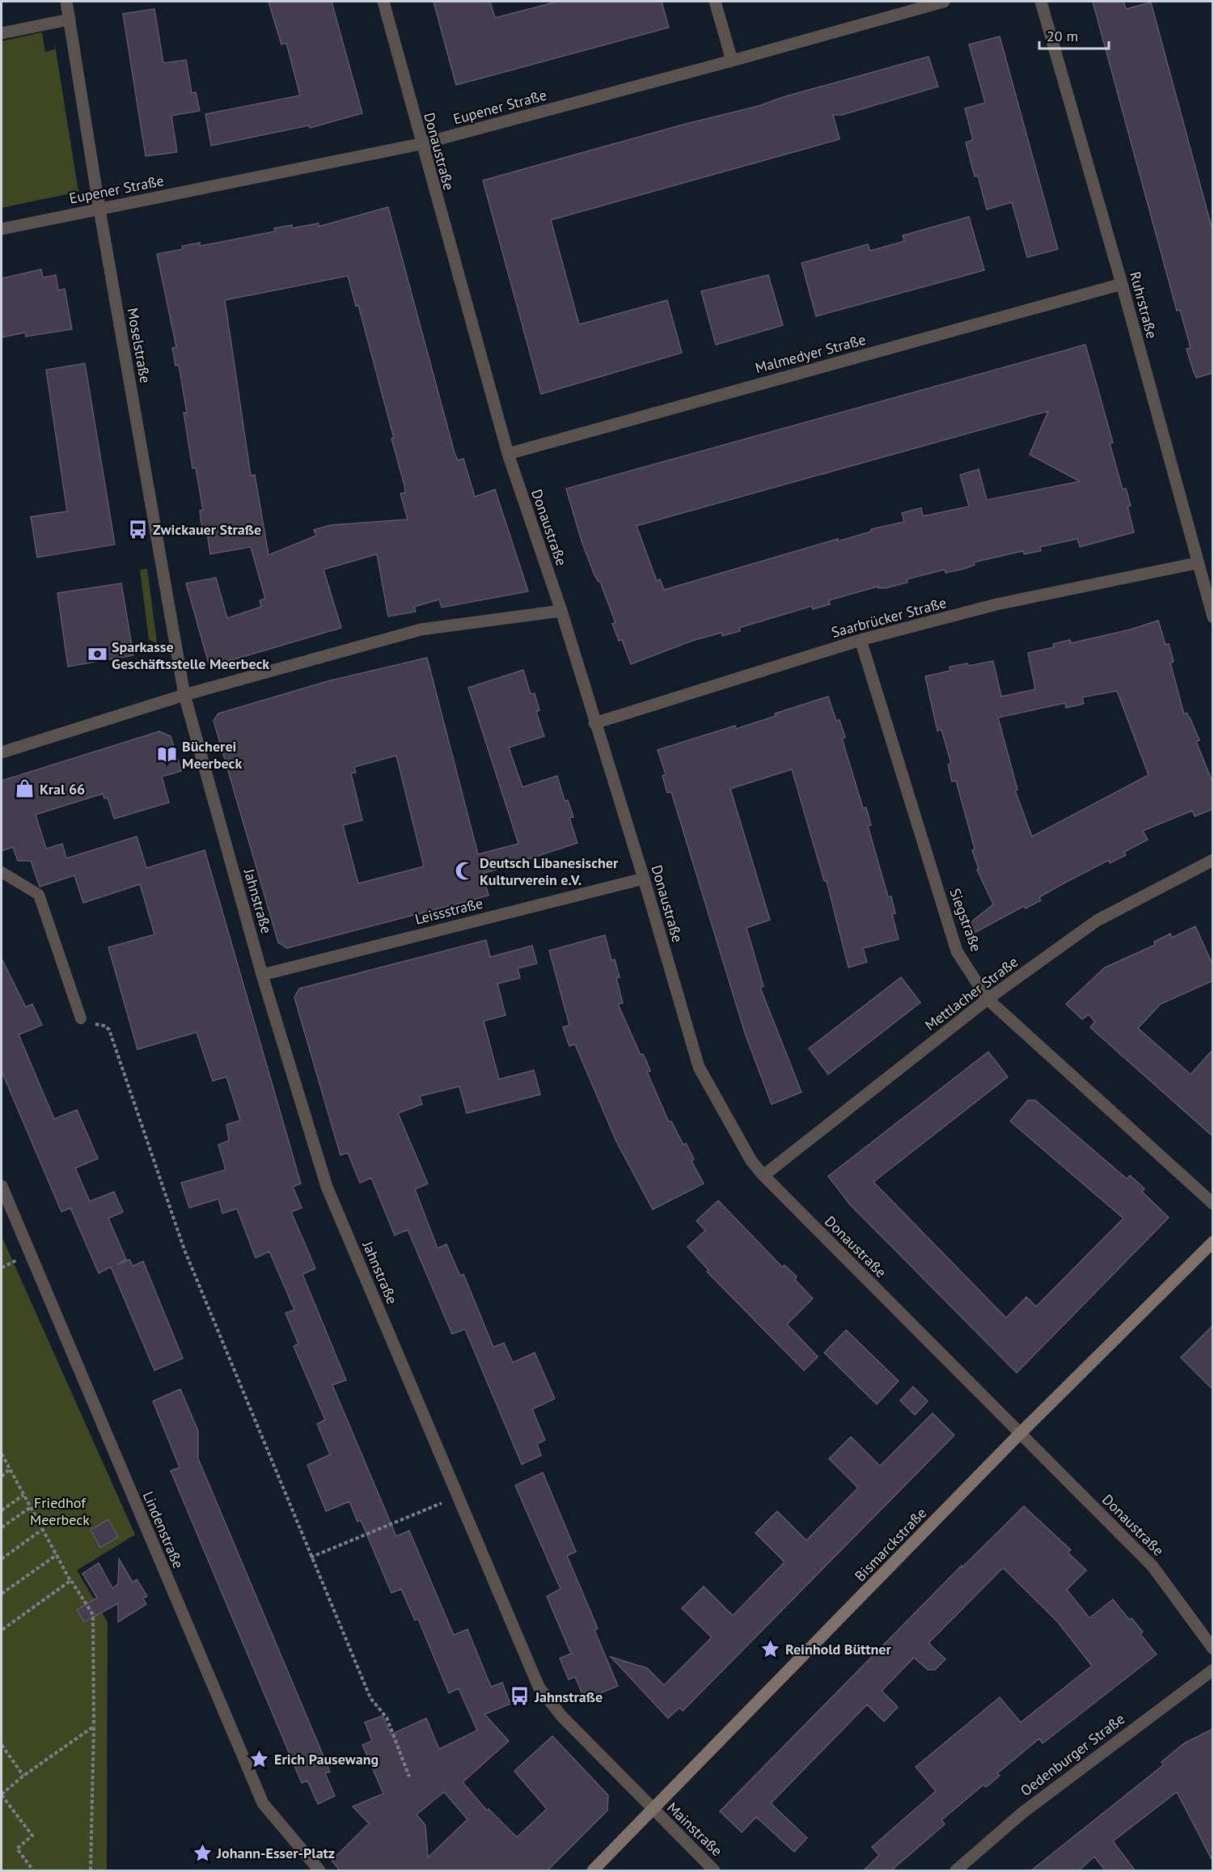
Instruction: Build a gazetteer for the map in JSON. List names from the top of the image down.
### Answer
{
  "streets": {
    "main road": ["Bismarckstraße"],
    "street": [
      "Eupener Straße",
      "Donaustraße",
      "Ruhrstraße",
      "Moselstraße",
      "Malmedyer Straße",
      "Saarbrücker Straße",
      "Jahnstraße",
      "Leissstraße",
      "Siegstraße",
      "Mettlacher Straße",
      "Lindenstraße",
      "Oedenburger Straße",
      "Mainstraße"
    ]
  },
  "crossings": [
    ["Eupener Straße", "Donaustraße"],
    ["Eupener Straße", "Moselstraße"],
    ["Donaustraße", "Malmedyer Straße"],
    ["Donaustraße", "Saarbrücker Straße"],
    ["Donaustraße", "Leissstraße"],
    ["Donaustraße", "Mettlacher Straße"],
    ["Donaustraße", "Bismarckstraße"],
    ["Ruhrstraße", "Malmedyer Straße"],
    ["Ruhrstraße", "Saarbrücker Straße"],
    ["Moselstraße", "Jahnstraße"],
    ["Saarbrücker Straße", "Siegstraße"],
    ["Jahnstraße", "Leissstraße"],
    ["Jahnstraße", "Bismarckstraße"],
    ["Jahnstraße", "Mainstraße"],
    ["Siegstraße", "Mettlacher Straße"],
    ["Bismarckstraße", "Mainstraße"]
  ],
  "parks": ["Friedhof Meerbeck"],
  "places": {
    "bus stop": ["Zwickauer Straße", "Jahnstraße"],
    "bank": ["Sparkasse Geschäftsstelle Meerbeck"],
    "library": ["Bücherei Meerbeck"],
    "shop": ["Kral 66"],
    "mosque": ["Deutsch Libanesischer Kulturverein e.V."],
    "place": ["Reinhold Büttner", "Erich Pausewang", "Johann-Esser-Platz"]
  },
  "scale_bar": "20 m"
}
